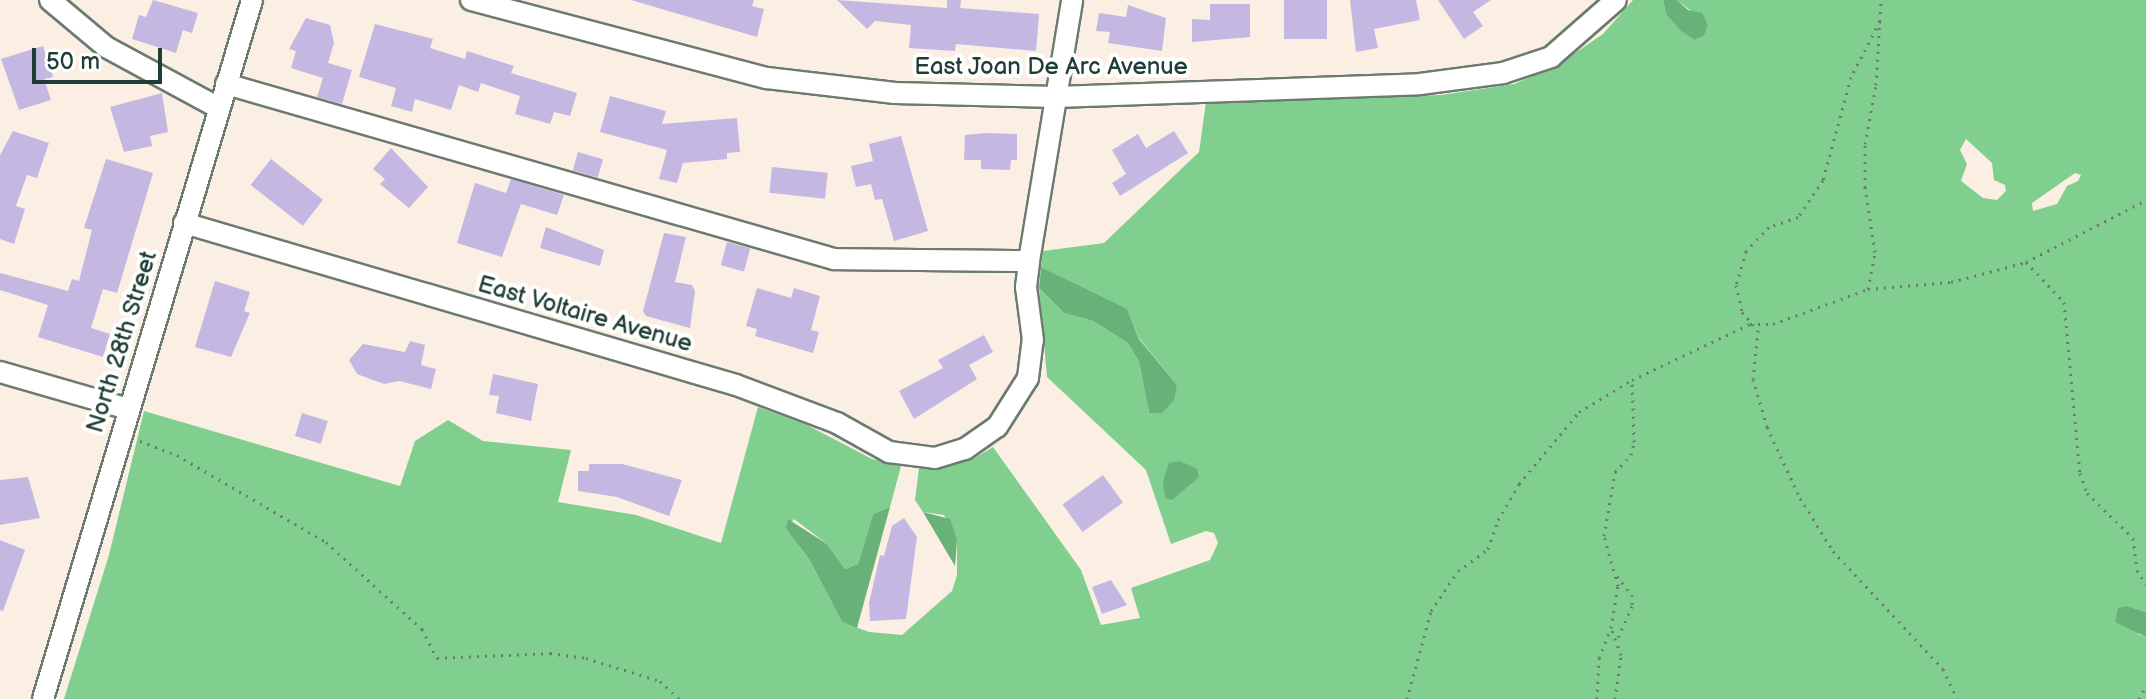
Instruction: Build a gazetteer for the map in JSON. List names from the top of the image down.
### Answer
{
  "streets": {
    "street": ["East Joan De Arc Avenue", "East Voltaire Avenue", "North 28th Street"]
  },
  "crossings": [
    ["East Voltaire Avenue", "North 28th Street"]
  ],
  "scale_bar": "50 m"
}
